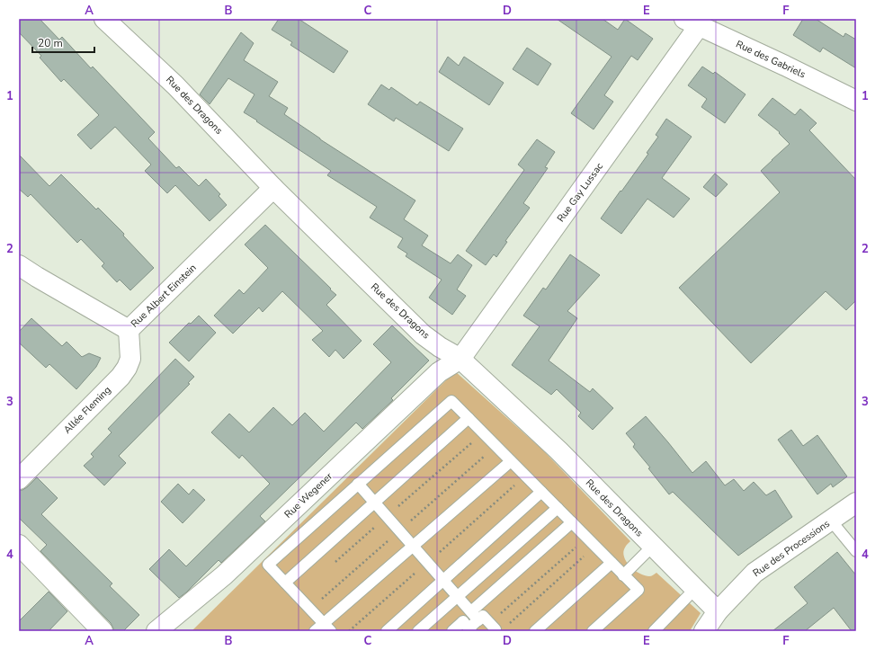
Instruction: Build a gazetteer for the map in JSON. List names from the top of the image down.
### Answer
{
  "streets": {
    "street": [
      "Rue des Gabriels",
      "Rue des Dragons",
      "Rue Gay Lussac",
      "Rue Albert Einstein",
      "Allée Fleming",
      "Rue Wegener",
      "Rue des Processions"
    ]
  },
  "crossings": [
    ["Rue des Gabriels", "Rue Gay Lussac"],
    ["Rue des Dragons", "Rue Gay Lussac"],
    ["Rue des Dragons", "Rue Albert Einstein"],
    ["Rue des Dragons", "Rue Wegener"],
    ["Rue des Dragons", "Rue des Processions"],
    ["Rue Gay Lussac", "Rue Wegener"],
    ["Rue Albert Einstein", "Allée Fleming"]
  ],
  "scale_bar": "20 m",
  "grid": {
    "columns": [
      "A",
      "B",
      "C",
      "D",
      "E",
      "F"
    ],
    "rows": [
      "1",
      "2",
      "3",
      "4"
    ]
  }
}
